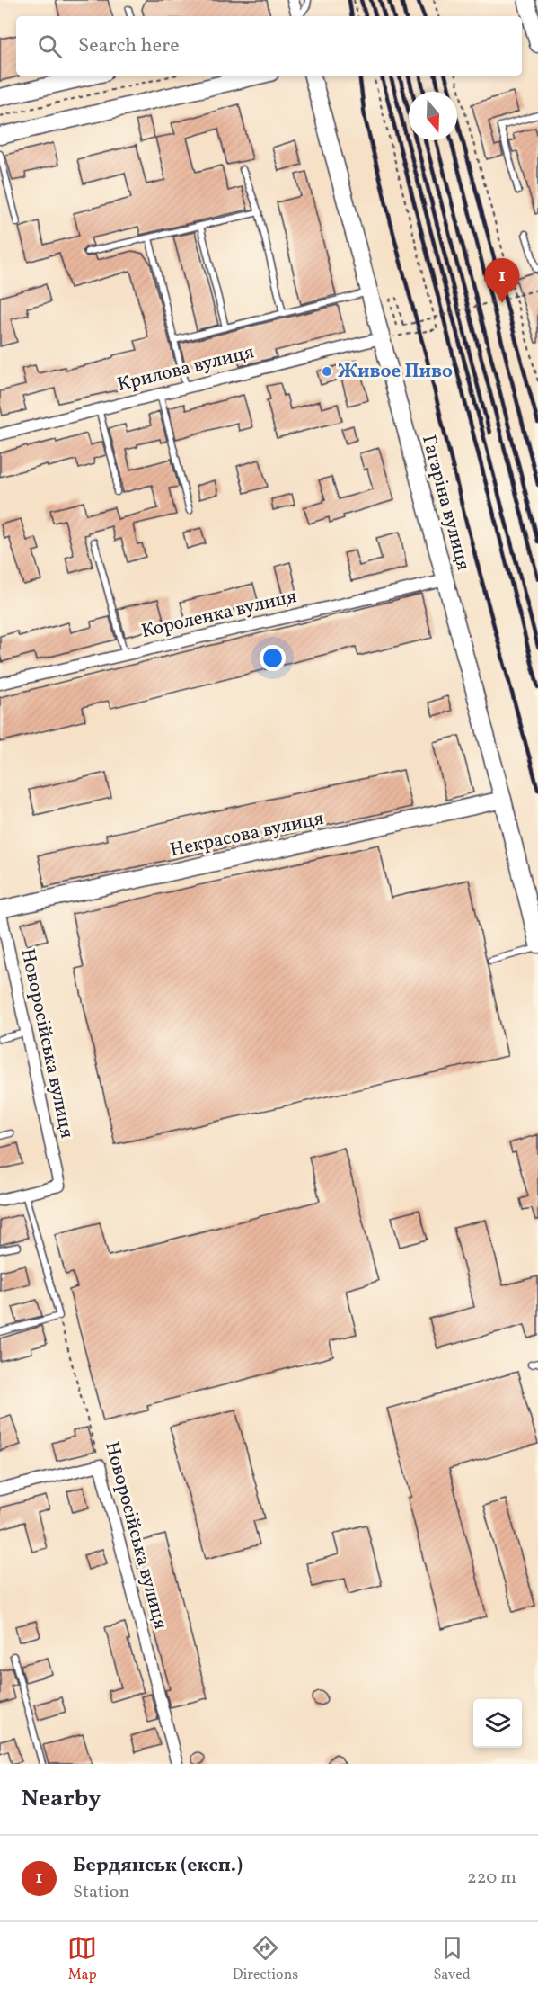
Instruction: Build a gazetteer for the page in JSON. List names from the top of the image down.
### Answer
{
  "streets": {
    "street": [
      "Крилова вулиця",
      "Гагаріна вулиця",
      "Короленка вулиця",
      "Некрасова вулиця",
      "Новоросійська вулиця"
    ]
  },
  "crossings": [
    ["Крилова вулиця", "Гагаріна вулиця"],
    ["Гагаріна вулиця", "Короленка вулиця"],
    ["Гагаріна вулиця", "Некрасова вулиця"],
    ["Некрасова вулиця", "Новоросійська вулиця"]
  ],
  "places": ["Живое Пиво"],
  "north": "bottom",
  "page": {
    "search": "Search here",
    "pins": "1",
    "heading": "Nearby",
    "list": [
      {
        "mark": "1",
        "name": "Бердянськ (експ.)",
        "note": "Station",
        "value": "220 m"
      }
    ],
    "nav": ["Map", "Directions", "Saved"]
  }
}
